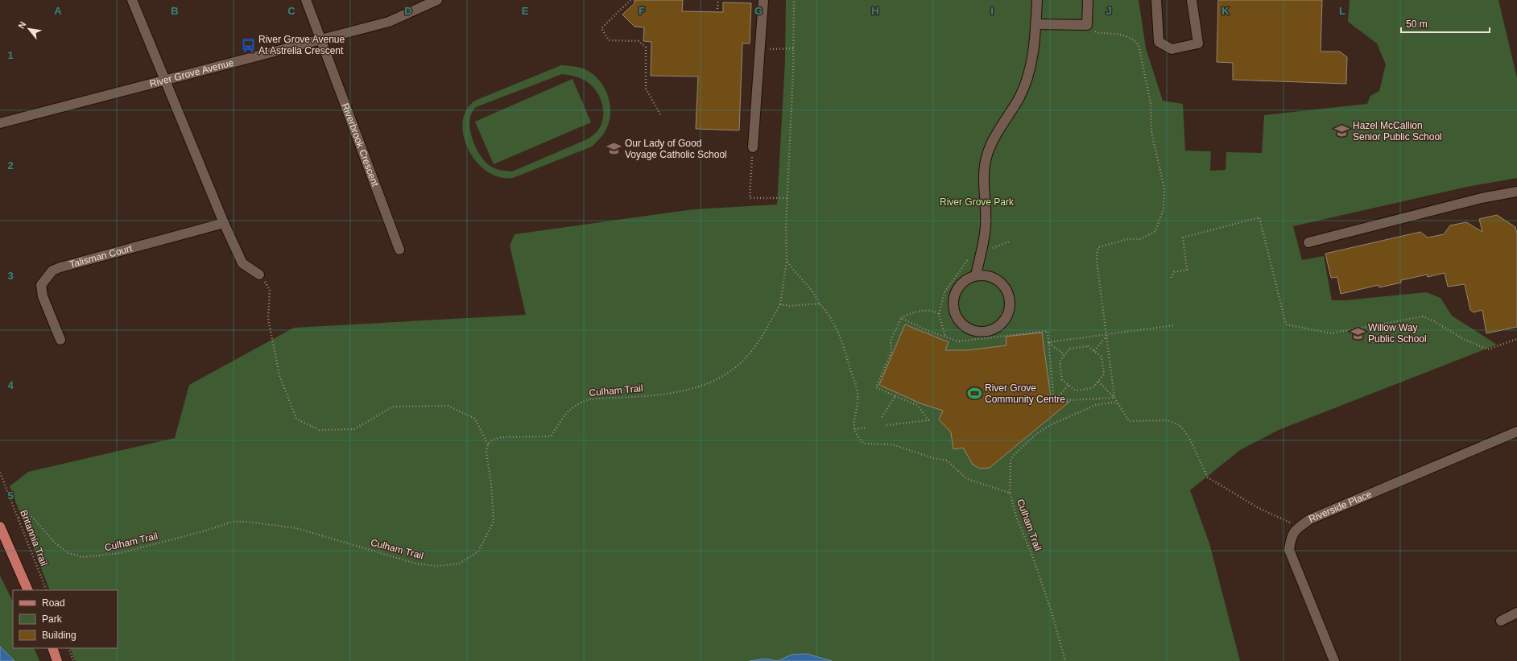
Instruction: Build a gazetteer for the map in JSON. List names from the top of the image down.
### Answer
{
  "streets": {
    "street": [
      "River Grove Avenue",
      "Riverbrook Crescent",
      "Talisman Court",
      "Riverside Place"
    ],
    "path": ["Culham Trail", "Britannia Trail"]
  },
  "crossings": [
    ["River Grove Avenue", "Riverbrook Crescent"],
    ["Culham Trail", "Britannia Trail"]
  ],
  "parks": ["River Grove Park"],
  "places": {
    "bus stop": ["River Grove Avenue At Astrella Crescent"],
    "school or university": ["Hazel McCallion Senior Public School", "Our Lady of Good Voyage Catholic School", "Willow Way Public School"],
    "sports": ["River Grove Community Centre"]
  },
  "legend": ["Road", "Park", "Building"],
  "scale_bar": "50 m",
  "north": "top left",
  "grid": {
    "columns": [
      "A",
      "B",
      "C",
      "D",
      "E",
      "F",
      "G",
      "H",
      "I",
      "J",
      "K",
      "L"
    ],
    "rows": [
      "1",
      "2",
      "3",
      "4",
      "5"
    ]
  }
}
